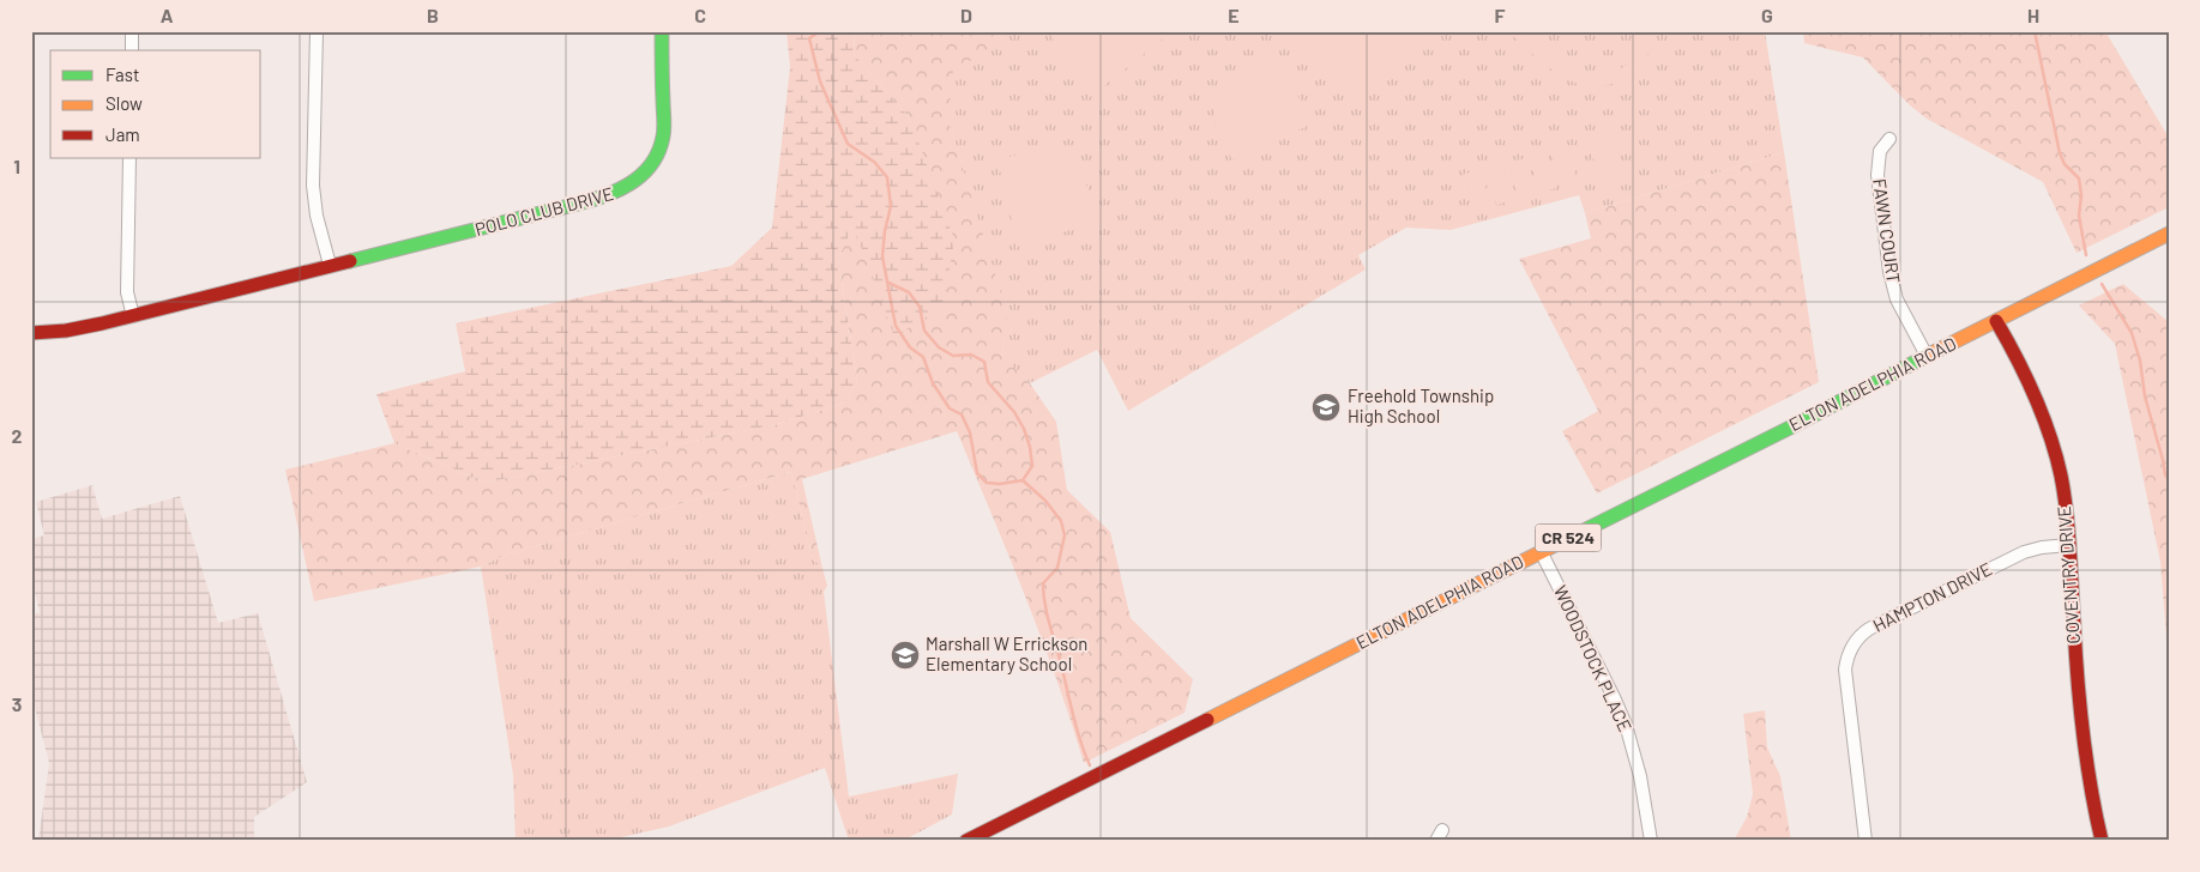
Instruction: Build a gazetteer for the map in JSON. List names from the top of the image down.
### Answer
{
  "streets": {
    "main road": [
      "POLO CLUB DRIVE",
      "ELTON ADELPHIA ROAD",
      "CR 524",
      "COVENTRY DRIVE"
    ],
    "street": ["FAWN COURT", "HAMPTON DRIVE", "WOODSTOCK PLACE"]
  },
  "crossings": [
    ["FAWN COURT", "ELTON ADELPHIA ROAD"],
    ["ELTON ADELPHIA ROAD", "COVENTRY DRIVE"],
    ["ELTON ADELPHIA ROAD", "WOODSTOCK PLACE"],
    ["COVENTRY DRIVE", "HAMPTON DRIVE"]
  ],
  "places": {
    "school or university": ["Freehold Township High School", "Marshall W Errickson Elementary School"]
  },
  "legend": ["Fast", "Slow", "Jam"],
  "grid": {
    "columns": [
      "A",
      "B",
      "C",
      "D",
      "E",
      "F",
      "G",
      "H"
    ],
    "rows": ["1", "2", "3"]
  }
}
